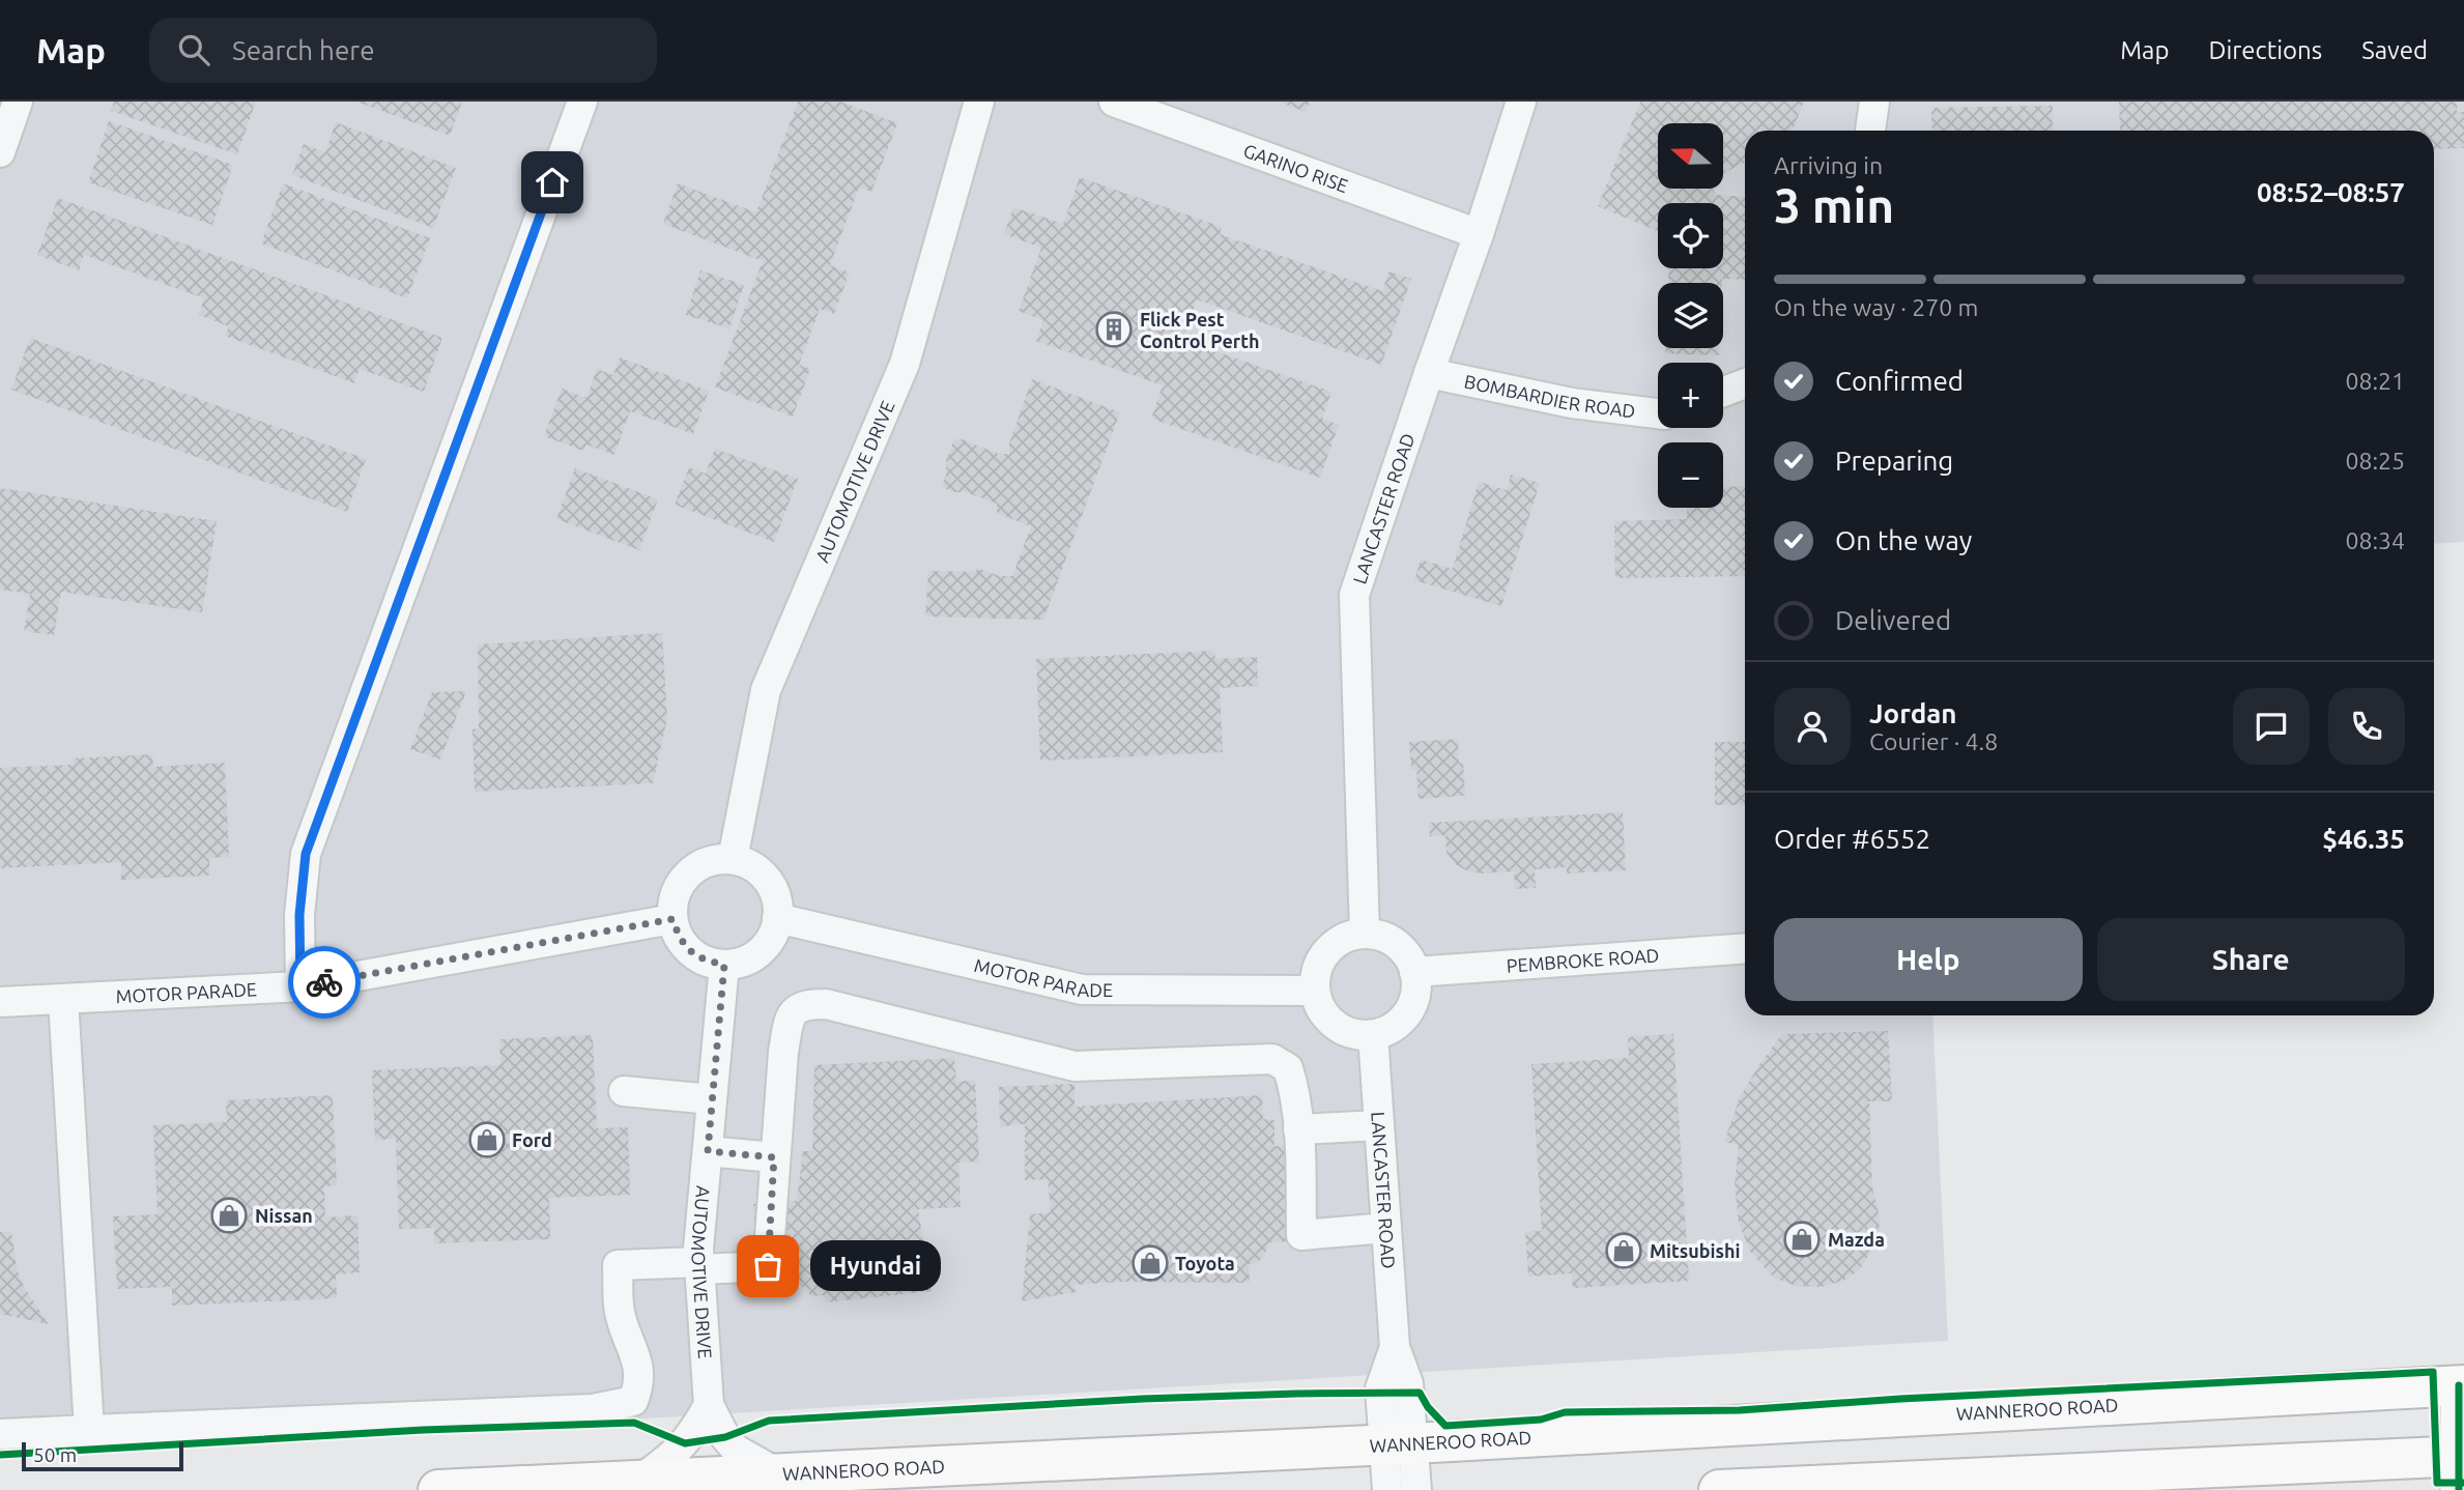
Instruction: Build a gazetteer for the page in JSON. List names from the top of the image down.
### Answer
{
  "streets": {
    "highway": ["WANNEROO ROAD"],
    "street": [
      "GARINO RISE",
      "BOMBARDIER ROAD",
      "AUTOMOTIVE DRIVE",
      "LANCASTER ROAD",
      "PEMBROKE ROAD",
      "MOTOR PARADE"
    ]
  },
  "crossings": [
    ["GARINO RISE", "LANCASTER ROAD"],
    ["BOMBARDIER ROAD", "LANCASTER ROAD"],
    ["AUTOMOTIVE DRIVE", "MOTOR PARADE"],
    ["AUTOMOTIVE DRIVE", "WANNEROO ROAD"],
    ["LANCASTER ROAD", "PEMBROKE ROAD"],
    ["LANCASTER ROAD", "MOTOR PARADE"],
    ["LANCASTER ROAD", "WANNEROO ROAD"],
    ["PEMBROKE ROAD", "MOTOR PARADE"]
  ],
  "places": {
    "building": ["Flick Pest Control Perth"],
    "shop": [
      "Ford",
      "Nissan",
      "Mazda",
      "Mitsubishi",
      "Toyota"
    ],
    "other": ["Hyundai"]
  },
  "scale_bar": "50 m",
  "north": "left",
  "page": {
    "header": "Map",
    "search": "Search here",
    "nav": ["Map", "Directions", "Saved"],
    "map_buttons": ["+", "−"],
    "heading": ["3 min", "Arriving in", "08:52–08:57"],
    "panel": [
      "Jordan",
      "Courier · 4.8",
      "Order #6552",
      "$46.35"
    ],
    "bar": "On the way · 270 m",
    "list": [
      ["Confirmed", "08:21"],
      ["Preparing", "08:25"],
      ["On the way", "08:34"],
      "Delivered"
    ],
    "buttons": ["Help", "Share"],
    "bubble": "Hyundai",
    "scale": "50 m"
  }
}
